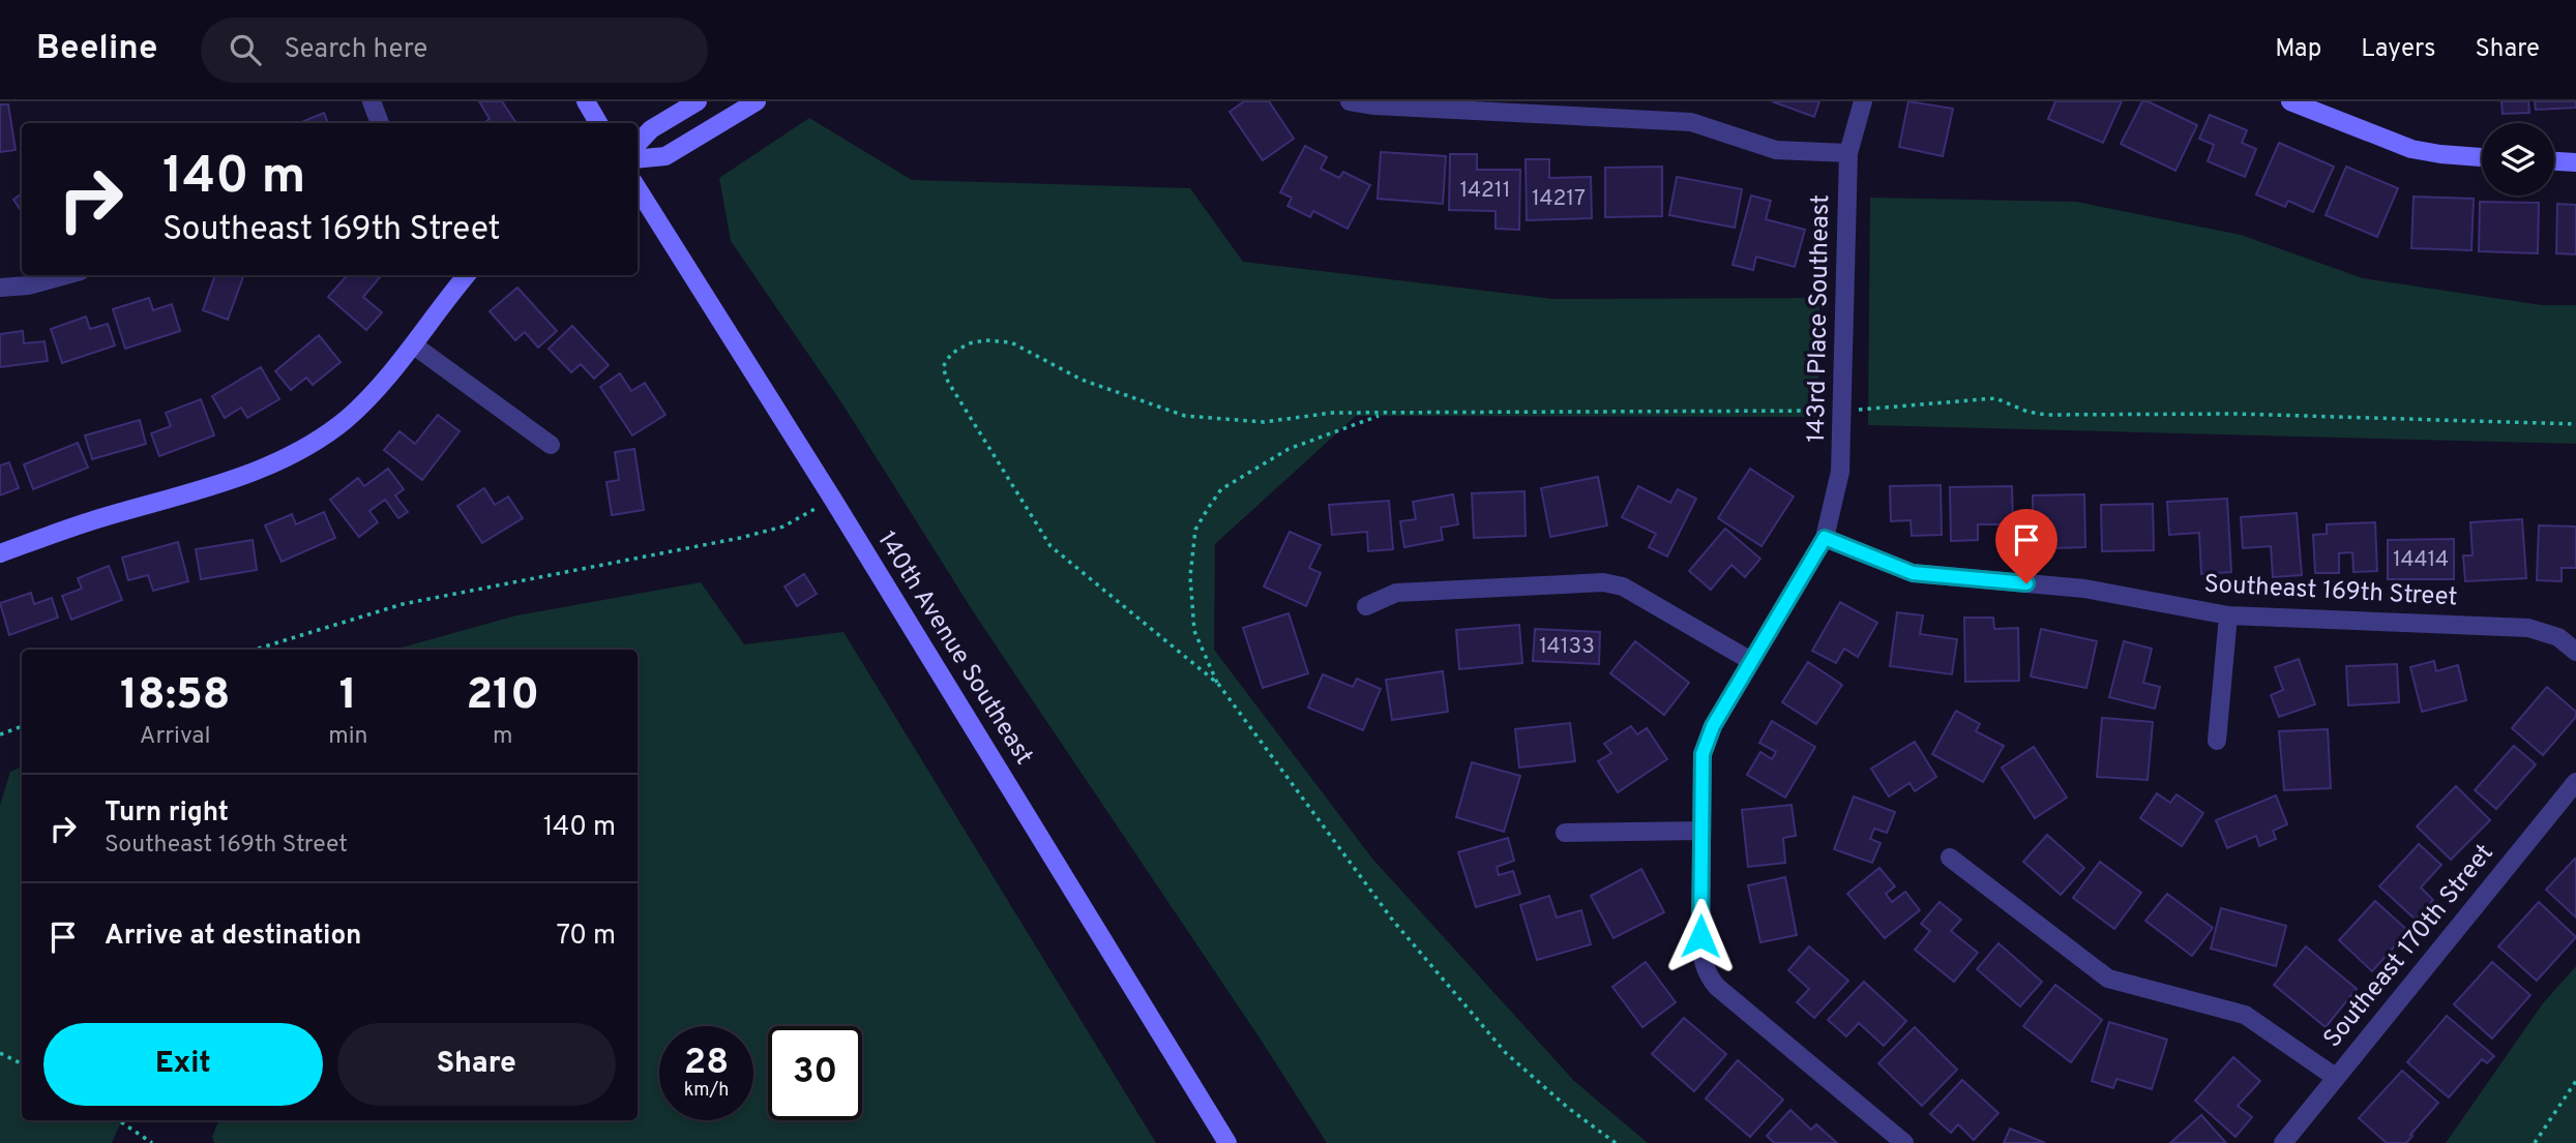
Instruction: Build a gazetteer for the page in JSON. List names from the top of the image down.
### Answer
{
  "streets": {
    "main road": ["140th Avenue Southeast"],
    "street": ["143rd Place Southeast", "Southeast 169th Street", "Southeast 170th Street"]
  },
  "crossings": [
    ["143rd Place Southeast", "Southeast 169th Street"]
  ],
  "house_numbers": [
    "14211",
    "14217",
    "14414",
    "14133"
  ],
  "page": {
    "header": "Beeline",
    "search": "Search here",
    "nav": ["Map", "Layers", "Share"],
    "turn": ["140 m", "Southeast 169th Street"],
    "eta": [
      "18:58",
      "Arrival",
      "1",
      "min",
      "210",
      "m"
    ],
    "list": [
      {
        "name": "Turn right",
        "note": "Southeast 169th Street",
        "value": "140 m"
      },
      {
        "name": "Arrive at destination",
        "value": "70 m"
      }
    ],
    "buttons": ["Exit", "Share"],
    "speed": "28 km/h",
    "limit": "30"
  }
}
